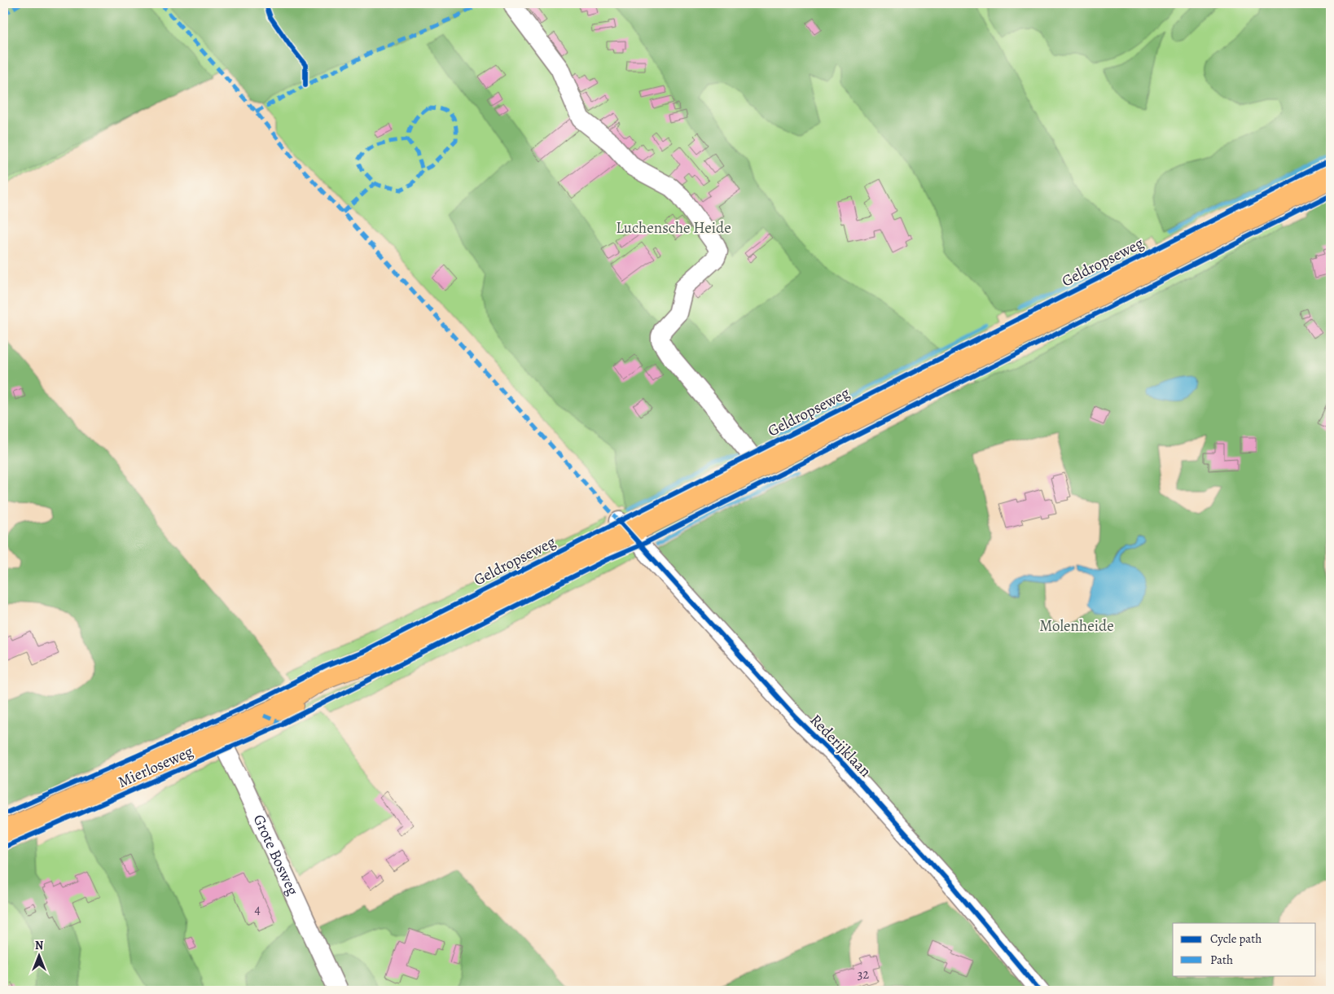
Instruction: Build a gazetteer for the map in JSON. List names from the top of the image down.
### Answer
{
  "streets": {
    "main road": ["Geldropseweg", "Mierloseweg"],
    "street": ["Rederijklaan", "Grote Bosweg"]
  },
  "crossings": [
    ["Geldropseweg", "Rederijklaan"],
    ["Geldropseweg", "Mierloseweg"],
    ["Mierloseweg", "Grote Bosweg"]
  ],
  "parks": ["Luchensche Heide", "Molenheide"],
  "house_numbers": ["4", "32"],
  "legend": ["Cycle path", "Path"],
  "north": "top"
}
